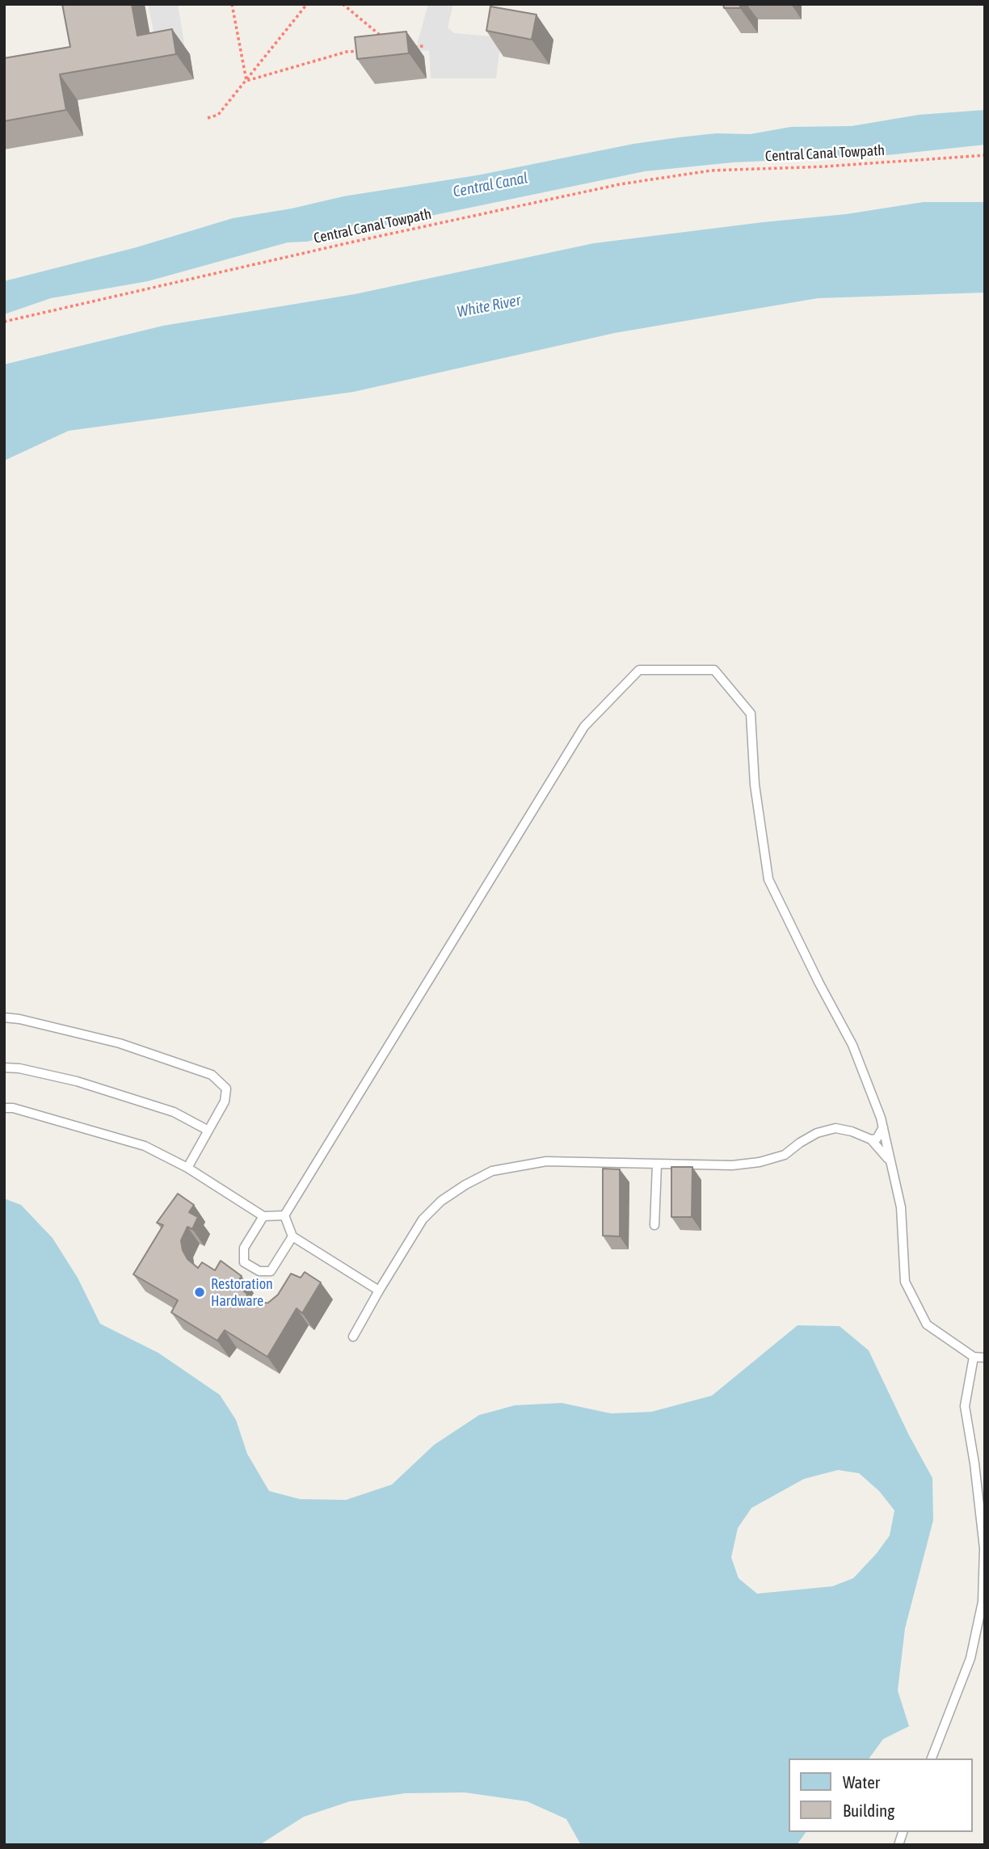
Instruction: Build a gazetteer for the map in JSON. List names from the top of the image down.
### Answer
{
  "streets": {
    "path": ["Central Canal Towpath"]
  },
  "water": ["Central Canal", "White River"],
  "places": ["Restoration Hardware"],
  "legend": ["Water", "Building"]
}
